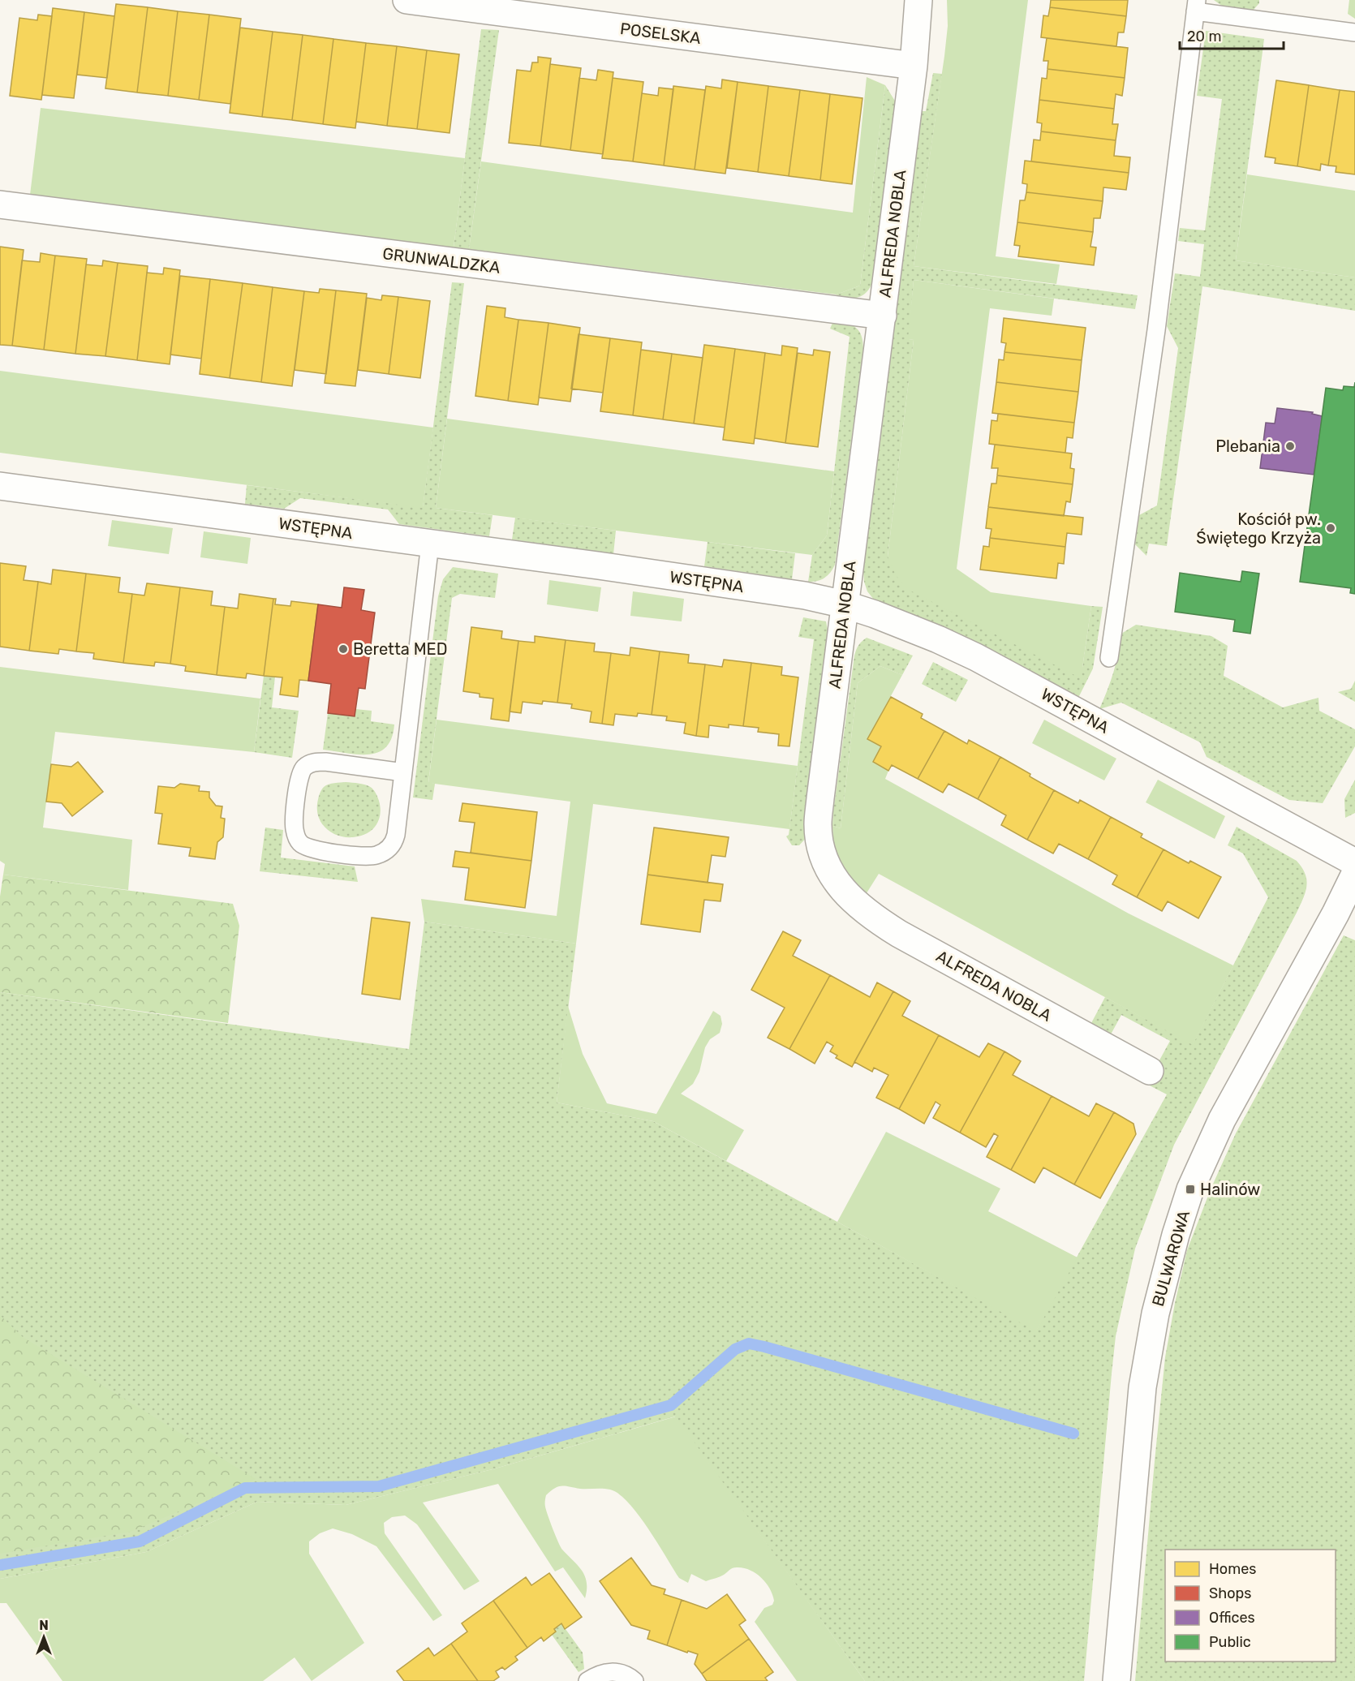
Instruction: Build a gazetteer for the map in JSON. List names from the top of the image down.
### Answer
{
  "streets": {
    "street": [
      "POSELSKA",
      "ALFREDA NOBLA",
      "GRUNWALDZKA",
      "WSTĘPNA",
      "BULWAROWA"
    ]
  },
  "crossings": [
    ["POSELSKA", "ALFREDA NOBLA"],
    ["ALFREDA NOBLA", "GRUNWALDZKA"],
    ["ALFREDA NOBLA", "WSTĘPNA"]
  ],
  "places": {
    "other": ["Plebania", "Kościół pw. Świętego Krzyża", "Beretta MED"],
    "transit": ["Halinów"]
  },
  "legend": [
    "Homes",
    "Shops",
    "Offices",
    "Public"
  ],
  "scale_bar": "20 m",
  "north": "top"
}
